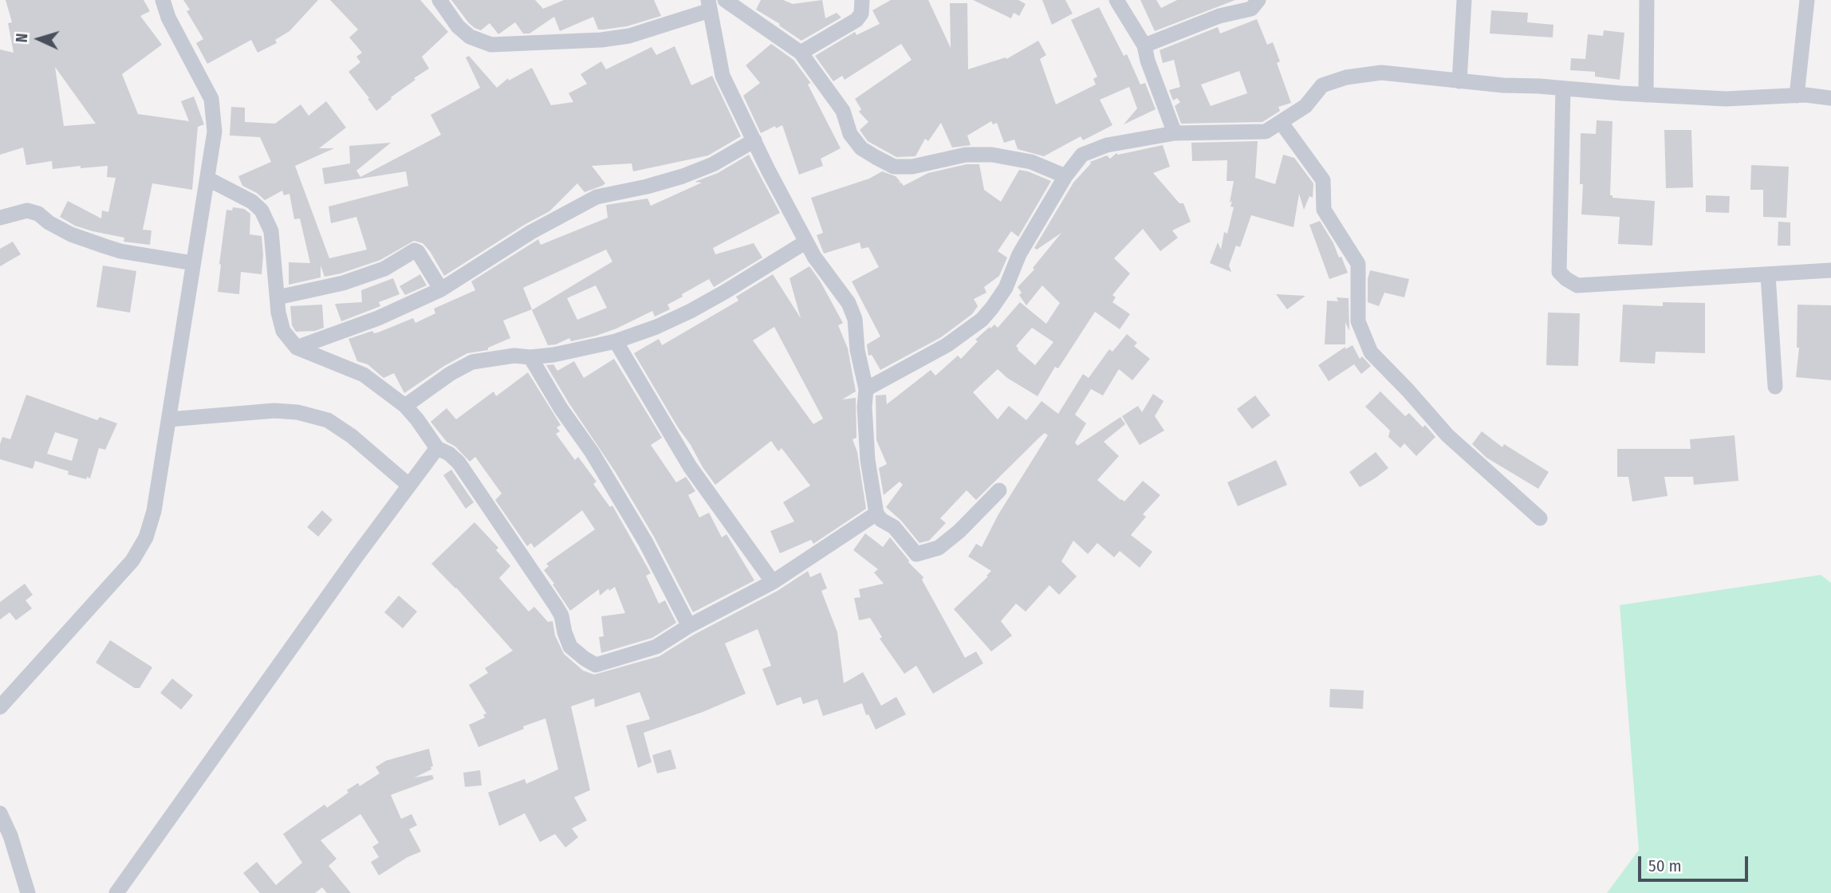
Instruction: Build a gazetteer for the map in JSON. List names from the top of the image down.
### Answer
{
  "scale_bar": "50 m",
  "north": "left"
}
